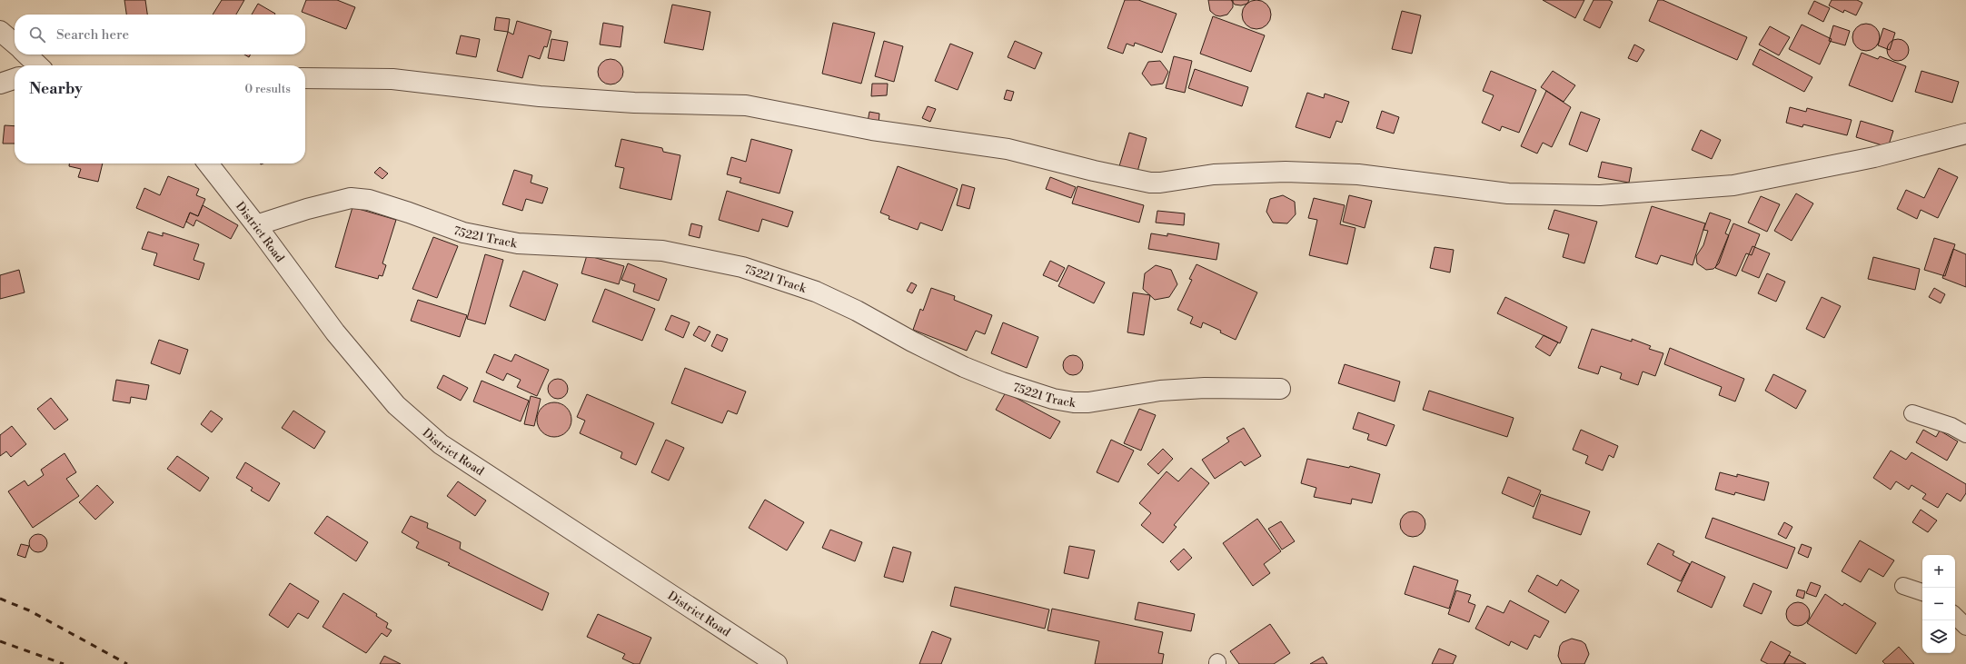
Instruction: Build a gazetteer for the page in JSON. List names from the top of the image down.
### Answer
{
  "streets": {
    "street": ["District Road", "75221 Track"]
  },
  "crossings": [
    ["District Road", "75221 Track"]
  ],
  "page": {
    "search": "Search here",
    "heading": ["Nearby", "0 results"],
    "map_buttons": ["+", "−"]
  }
}
